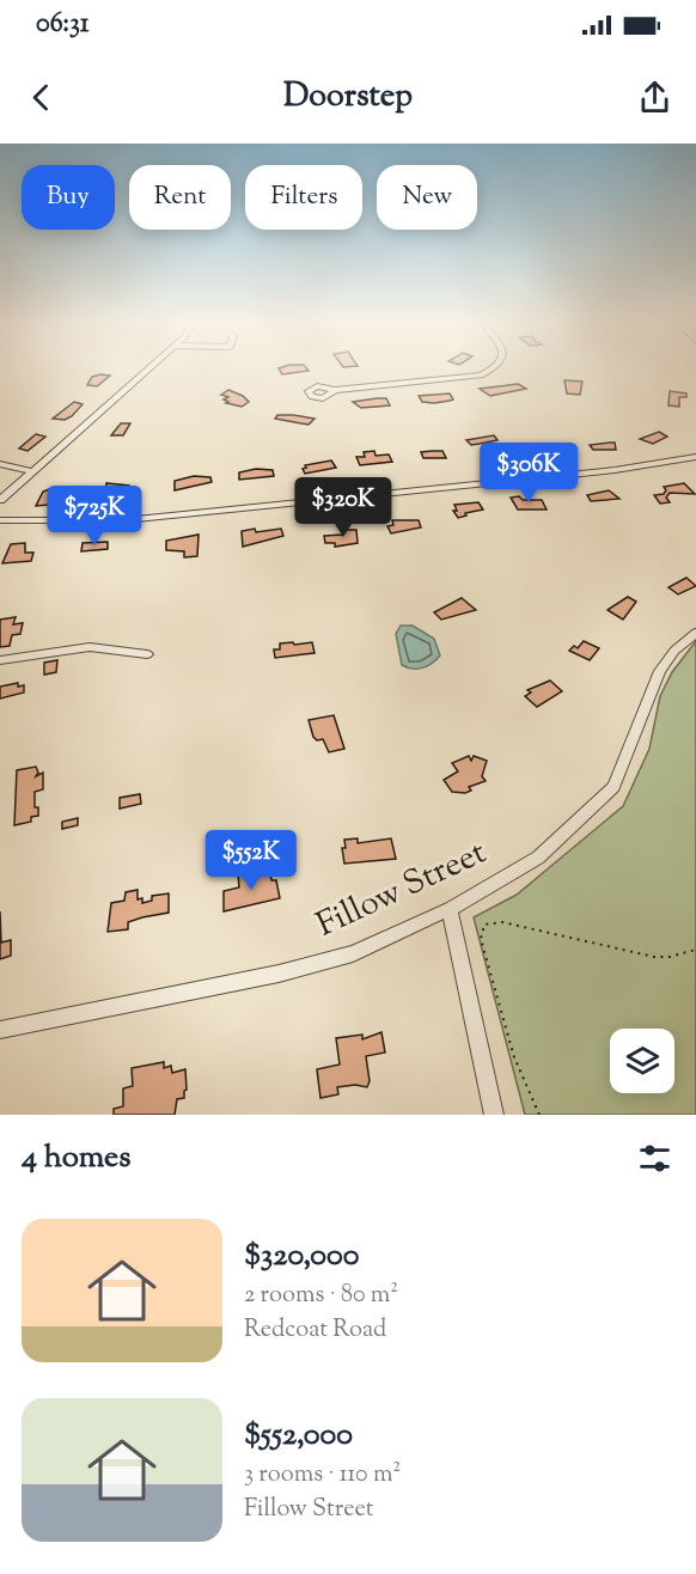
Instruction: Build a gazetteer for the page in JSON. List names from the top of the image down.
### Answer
{
  "streets": {
    "street": ["Fillow Street"]
  },
  "page": {
    "status": "06:31",
    "header": "Doorstep",
    "chip": [
      "Buy",
      "Rent",
      "Filters",
      "New"
    ],
    "price": [
      "$306K",
      "$320K",
      "$725K",
      "$552K"
    ],
    "heading": "4 homes",
    "list": [
      {
        "name": "$320,000",
        "note": "2 rooms · 80 m² · Redcoat Road"
      },
      {
        "name": "$552,000",
        "note": "3 rooms · 110 m² · Fillow Street"
      }
    ]
  }
}
